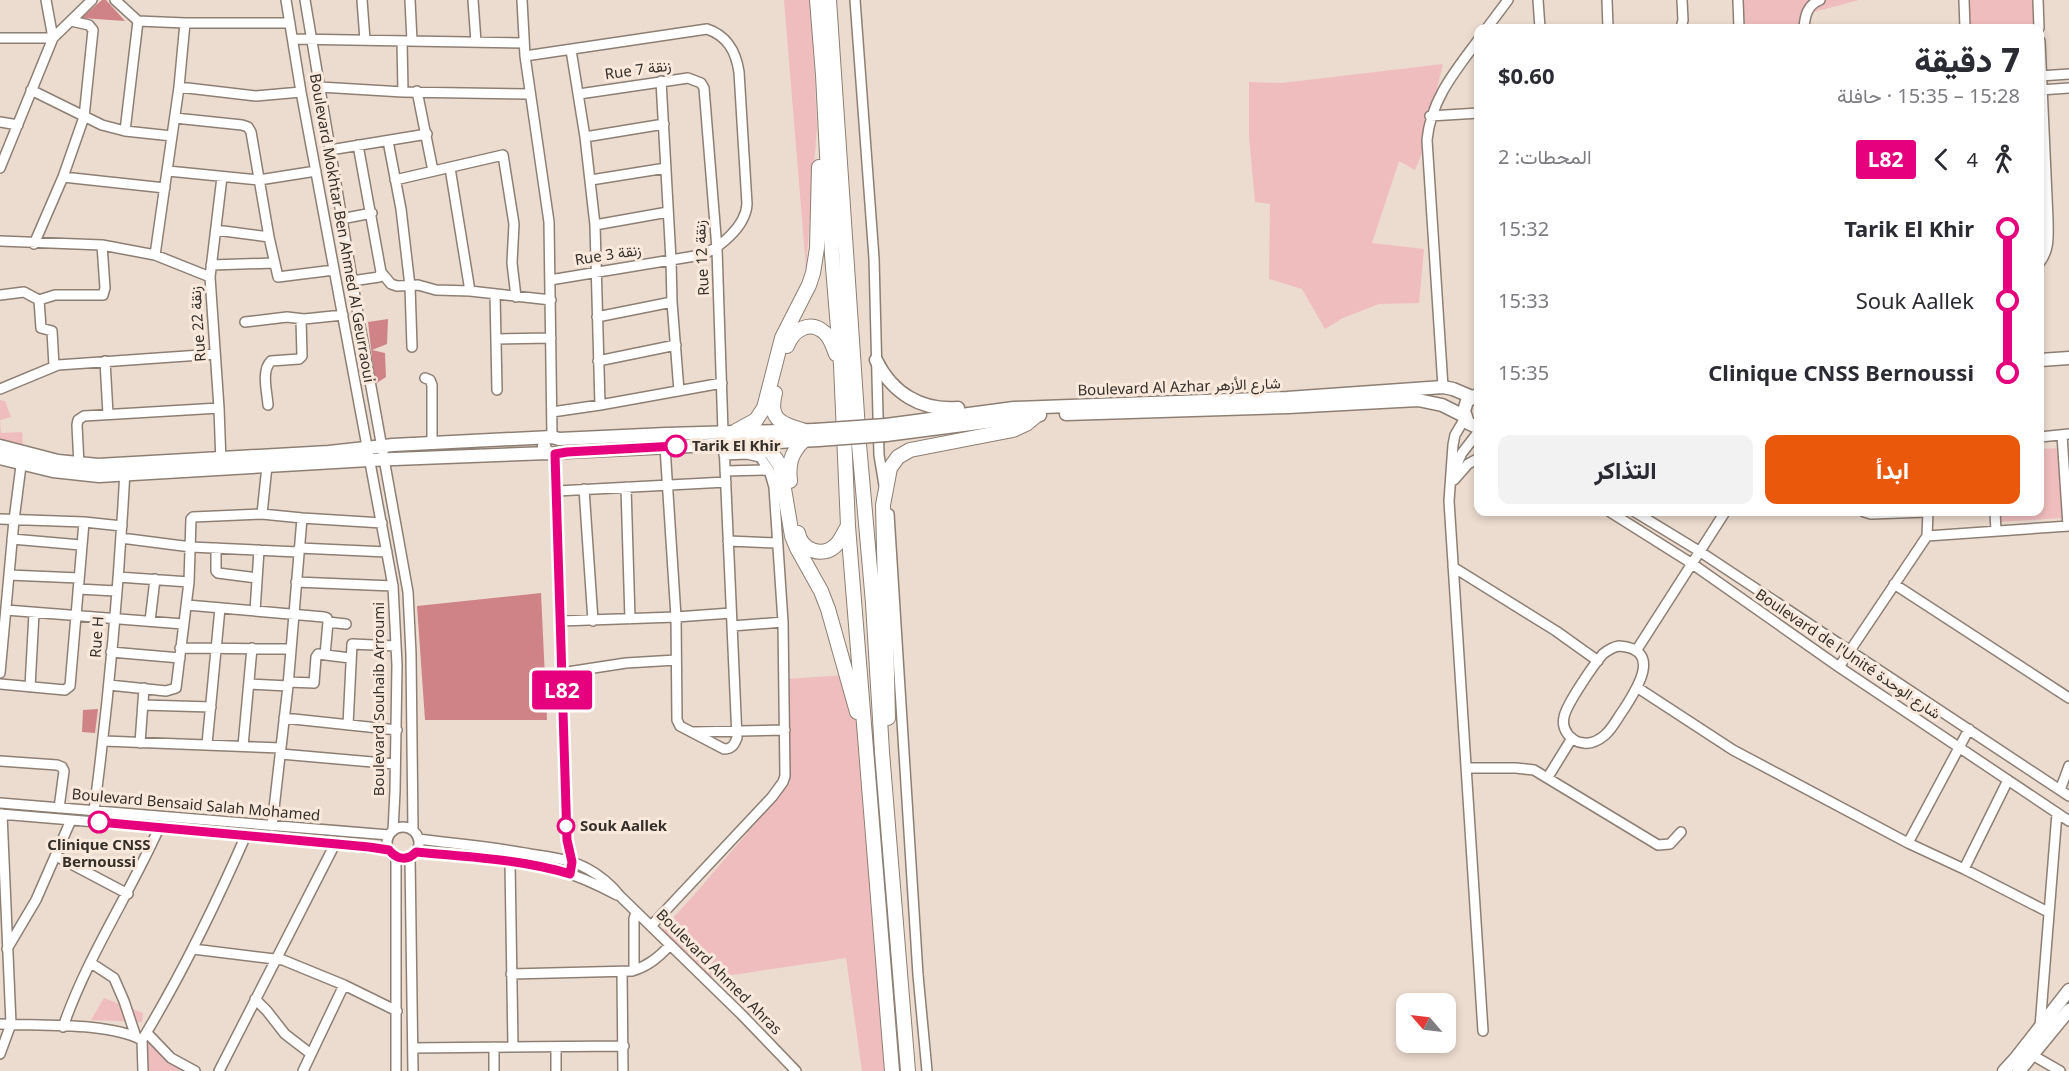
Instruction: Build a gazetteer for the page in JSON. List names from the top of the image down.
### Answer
{
  "streets": {
    "main road": ["Boulevard Al Azhar شارع الأزهر"],
    "street": [
      "Rue 7 زنقة",
      "Boulevard Mokhtar Ben Ahmed Al Geurraoui",
      "Rue 3 زنقة",
      "Rue 12 زنقة",
      "Rue 22 زنقة",
      "Rue H",
      "Boulevard de l'Unité شارع الوحدة",
      "Boulevard Souhaib Arroumi",
      "Boulevard Bensaid Salah Mohamed",
      "Boulevard Ahmed Ahras"
    ]
  },
  "crossings": [
    ["Rue 7 زنقة", "Rue 12 زنقة"],
    ["Boulevard Mokhtar Ben Ahmed Al Geurraoui", "Boulevard Souhaib Arroumi"],
    ["Rue 3 زنقة", "Rue 12 زنقة"],
    ["Rue H", "Boulevard Bensaid Salah Mohamed"],
    ["Boulevard Souhaib Arroumi", "Boulevard Bensaid Salah Mohamed"]
  ],
  "places": ["Tarik El Khir", "Clinique CNSS Bernoussi", "Souk Aallek"],
  "lines": ["bus line L82"],
  "north": "top left",
  "page": {
    "on_map": "L82",
    "heading": ["7 دقيقة", "15:28 – 15:35 · حافلة", "$0.60"],
    "legs": ["4", "L82", "المحطات: 2"],
    "list": [
      {
        "name": "Tarik El Khir",
        "value": "15:32"
      },
      {
        "name": "Souk Aallek",
        "value": "15:33"
      },
      {
        "name": "Clinique CNSS Bernoussi",
        "value": "15:35"
      }
    ],
    "buttons": ["ابدأ", "التذاكر"]
  }
}
